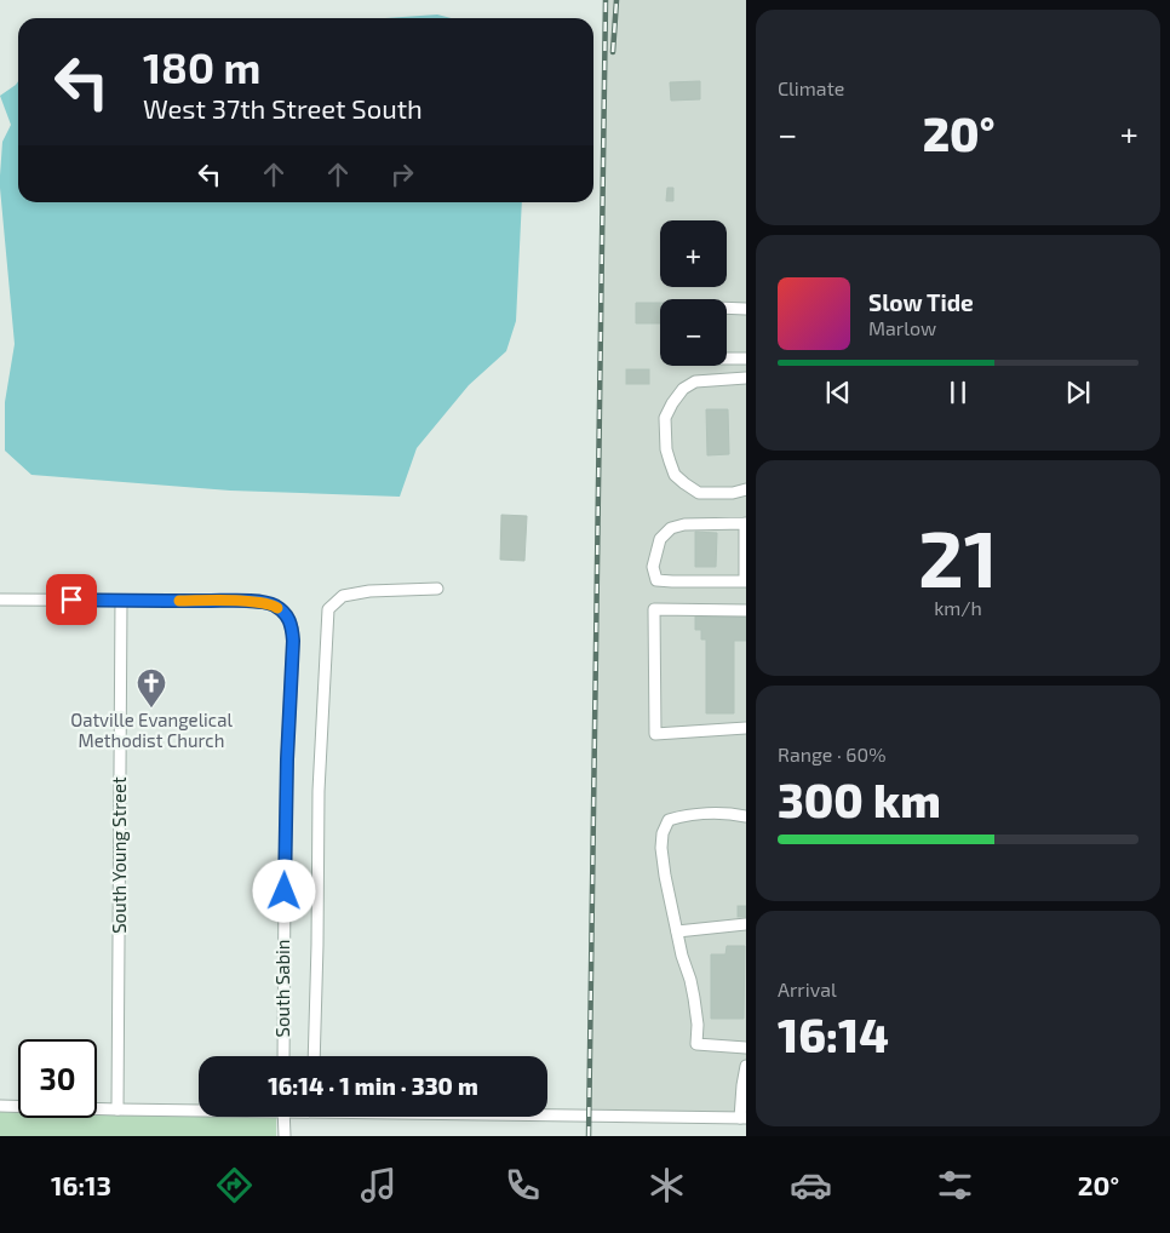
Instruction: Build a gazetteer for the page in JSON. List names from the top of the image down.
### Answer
{
  "streets": {
    "street": ["South Young Street", "South Sabin"]
  },
  "crossings": [
    ["South Young Street", "South Sabin"]
  ],
  "places": {
    "church": ["Oatville Evangelical Methodist Church"]
  },
  "page": {
    "tile": [
      "Climate",
      ["21", "km/h"],
      ["Range · 60%", "300 km"],
      ["Arrival", "16:14"]
    ],
    "turn": ["180 m", "West 37th Street South"],
    "heat": ["−", "20°", "+"],
    "map_buttons": ["+", "−"],
    "song": ["Slow Tide", "Marlow"],
    "limit": "30",
    "trip": "16:14 · 1 min · 330 m",
    "tabs": ["16:13", "20°"]
  }
}
